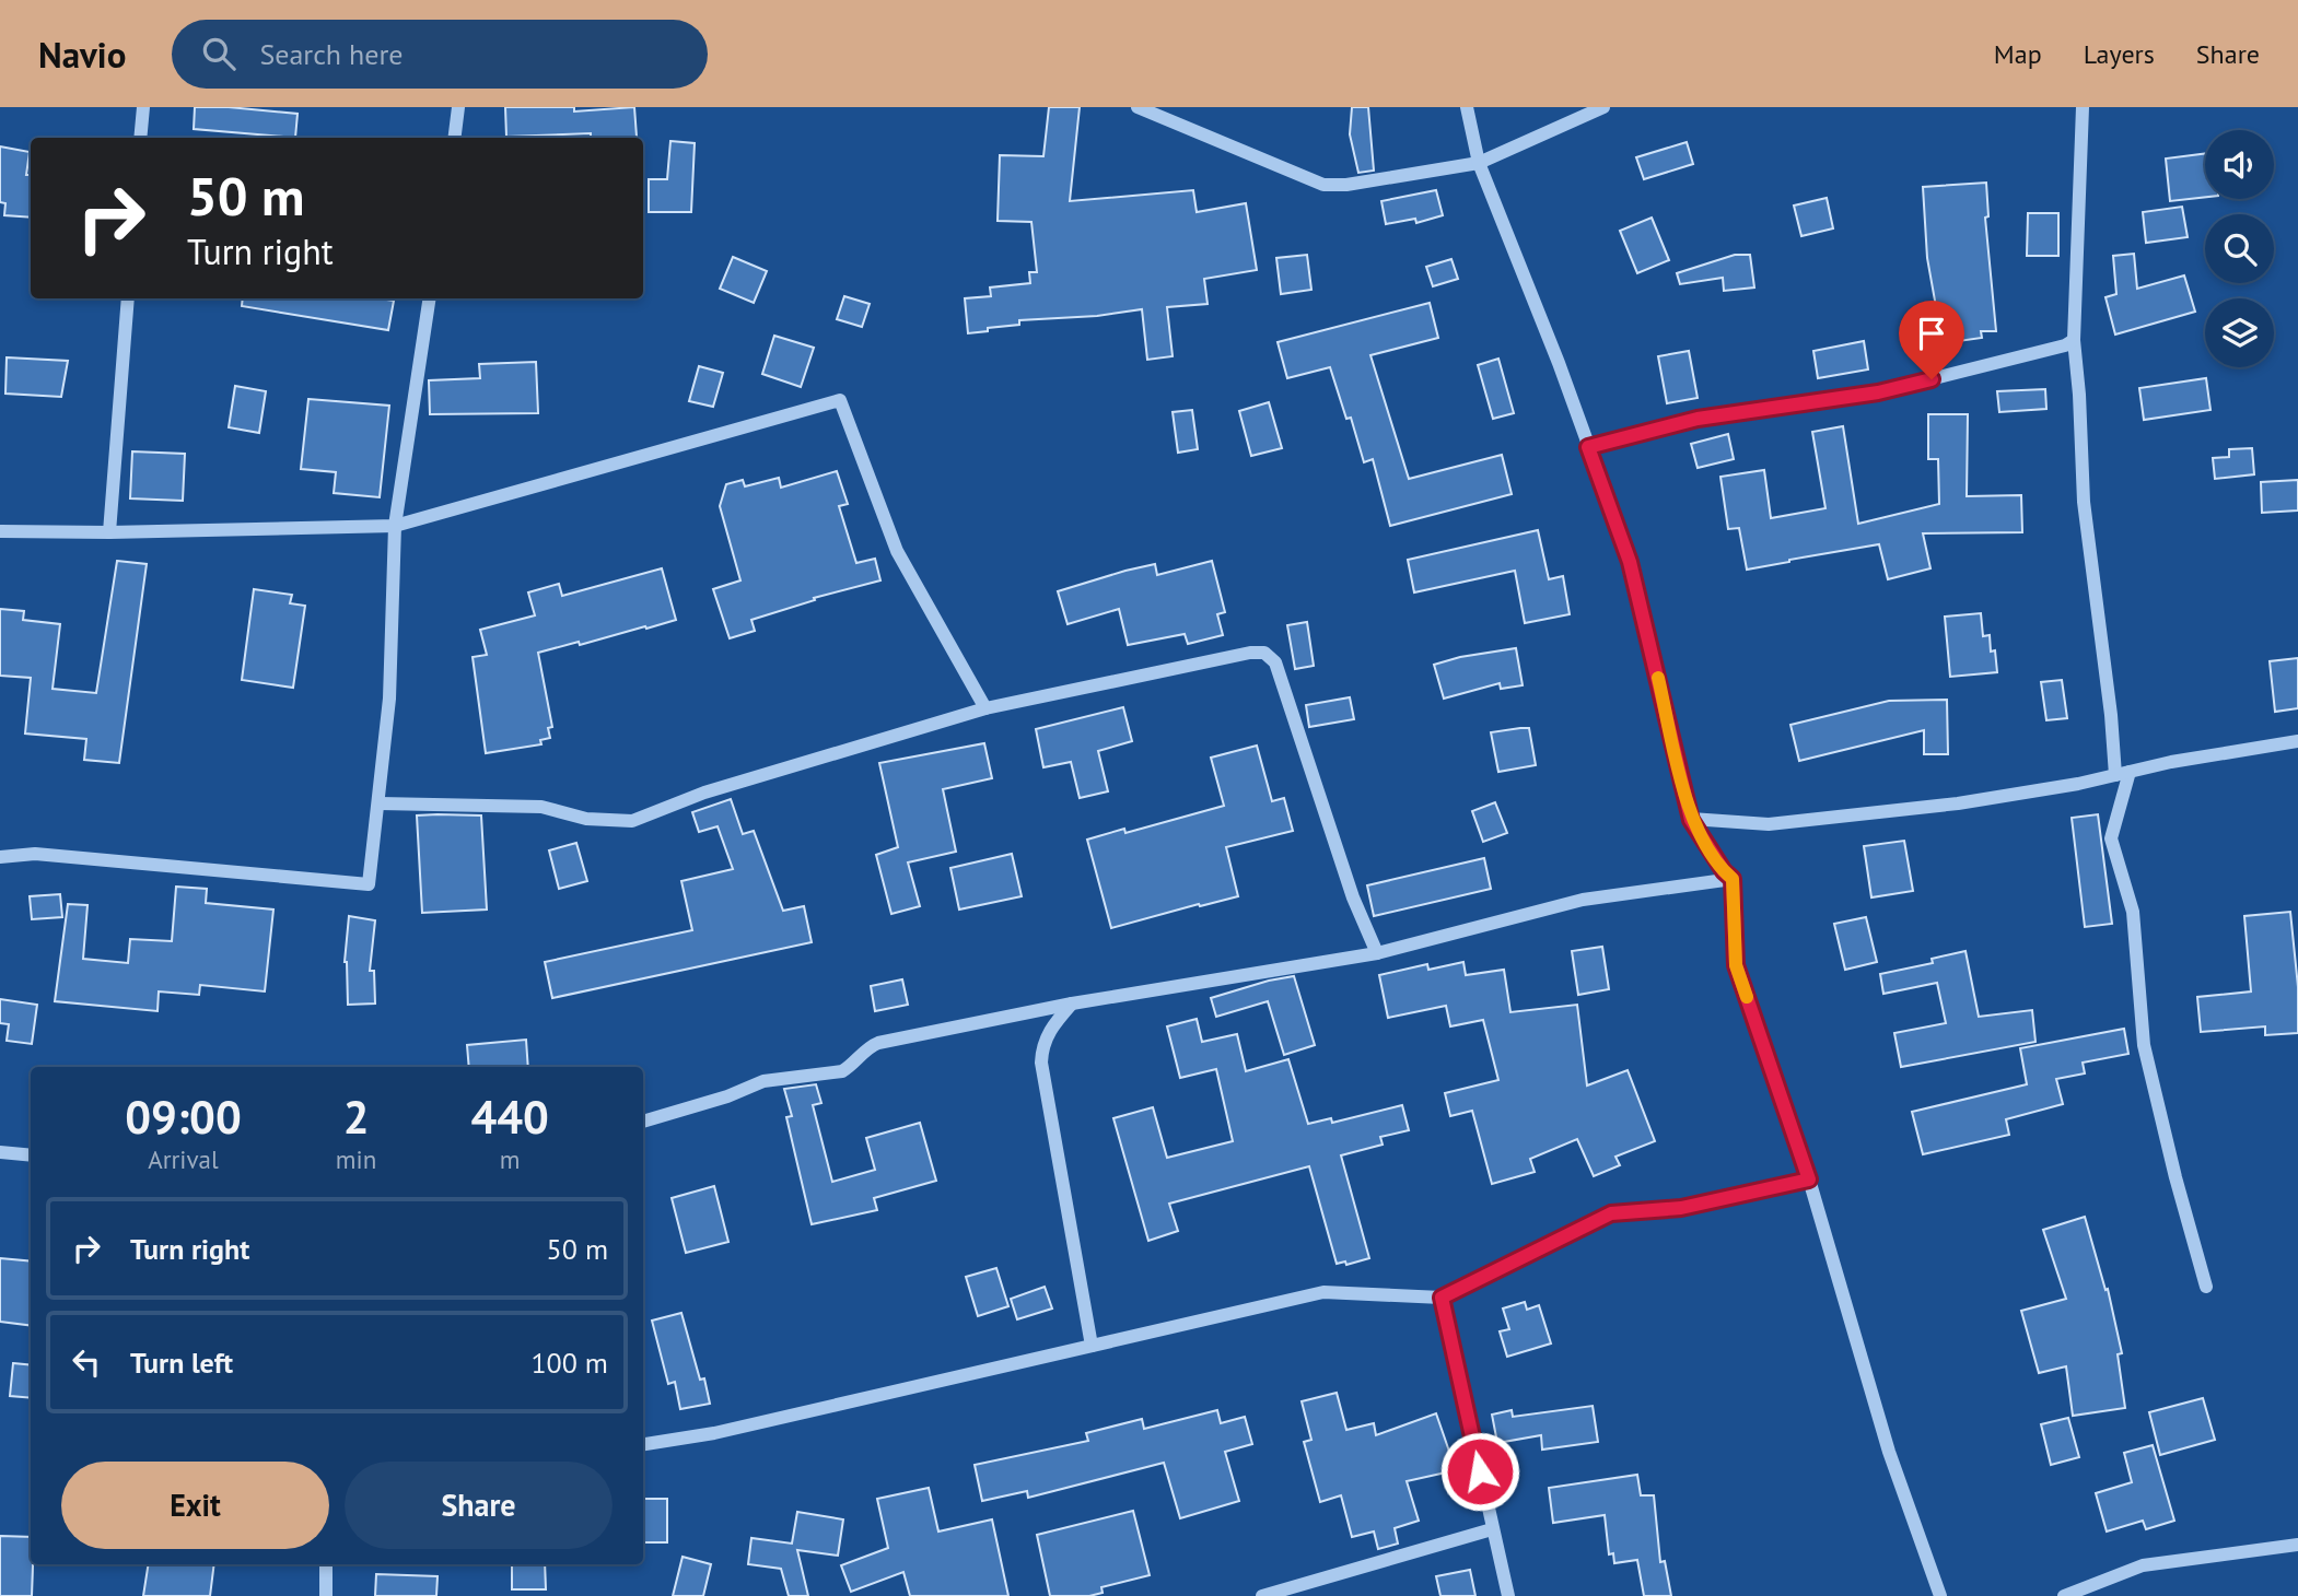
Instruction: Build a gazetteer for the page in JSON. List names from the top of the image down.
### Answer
{
  "page": {
    "header": "Navio",
    "search": "Search here",
    "nav": ["Map", "Layers", "Share"],
    "turn": ["50 m", "Turn right"],
    "eta": [
      "09:00",
      "Arrival",
      "2",
      "min",
      "440",
      "m"
    ],
    "list": [
      {
        "name": "Turn right",
        "value": "50 m"
      },
      {
        "name": "Turn left",
        "value": "100 m"
      }
    ],
    "buttons": ["Exit", "Share"]
  }
}
